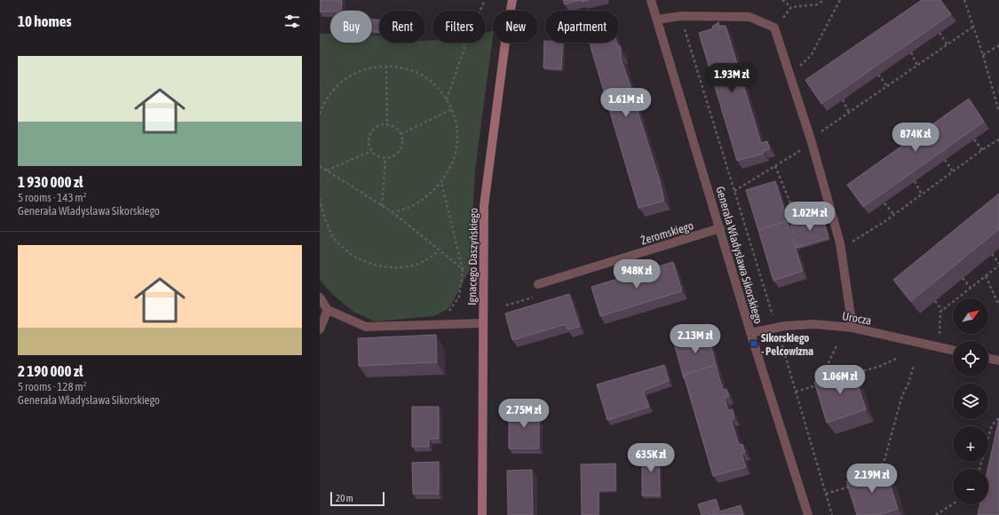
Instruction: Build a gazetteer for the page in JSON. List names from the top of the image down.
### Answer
{
  "streets": {
    "main road": ["Ignacego Daszyńskiego"],
    "street": ["Żeromskiego", "Generała Władysława Sikorskiego", "Urocza"]
  },
  "crossings": [
    ["Żeromskiego", "Generała Władysława Sikorskiego"],
    ["Generała Władysława Sikorskiego", "Urocza"]
  ],
  "places": {
    "transit": ["Sikorskiego - Pelcowizna"]
  },
  "scale_bar": "20 m",
  "north": "top right",
  "page": {
    "heading": "10 homes",
    "chip": [
      "Buy",
      "Rent",
      "Filters",
      "New",
      "Apartment"
    ],
    "list": [
      {
        "name": "1 930 000 zł",
        "note": "5 rooms · 143 m² · Generała Władysława Sikorskiego"
      },
      {
        "name": "2 190 000 zł",
        "note": "5 rooms · 128 m² · Generała Władysława Sikorskiego"
      }
    ],
    "price": [
      "1.93M zł",
      "1.61M zł",
      "874K zł",
      "1.02M zł",
      "948K zł",
      "2.13M zł",
      "1.06M zł",
      "2.75M zł",
      "635K zł",
      "2.19M zł"
    ],
    "map_buttons": ["+", "−"],
    "scale": "20 m"
  }
}
